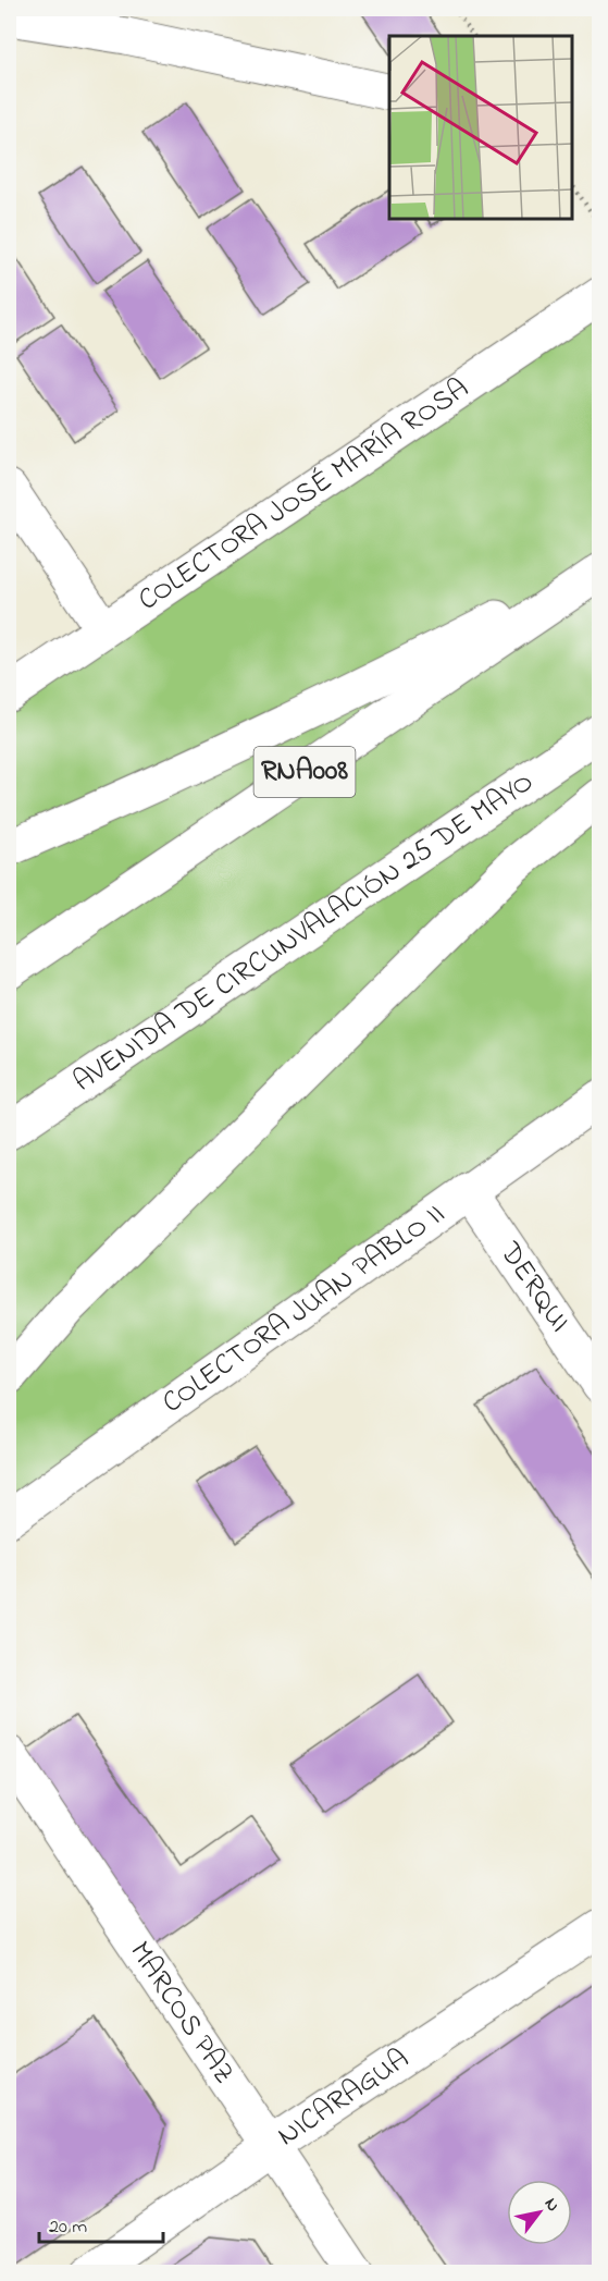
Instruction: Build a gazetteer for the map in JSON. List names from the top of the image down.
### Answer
{
  "streets": {
    "main road": [
      "COLECTORA JOSÉ MARÍA ROSA",
      "RNA008",
      "AVENIDA DE CIRCUNVALACIÓN 25 DE MAYO",
      "DERQUI",
      "COLECTORA JUAN PABLO II",
      "MARCOS PAZ",
      "NICARAGUA"
    ]
  },
  "crossings": [
    ["DERQUI", "COLECTORA JUAN PABLO II"],
    ["MARCOS PAZ", "NICARAGUA"]
  ],
  "scale_bar": "20 m",
  "north": "top right"
}
